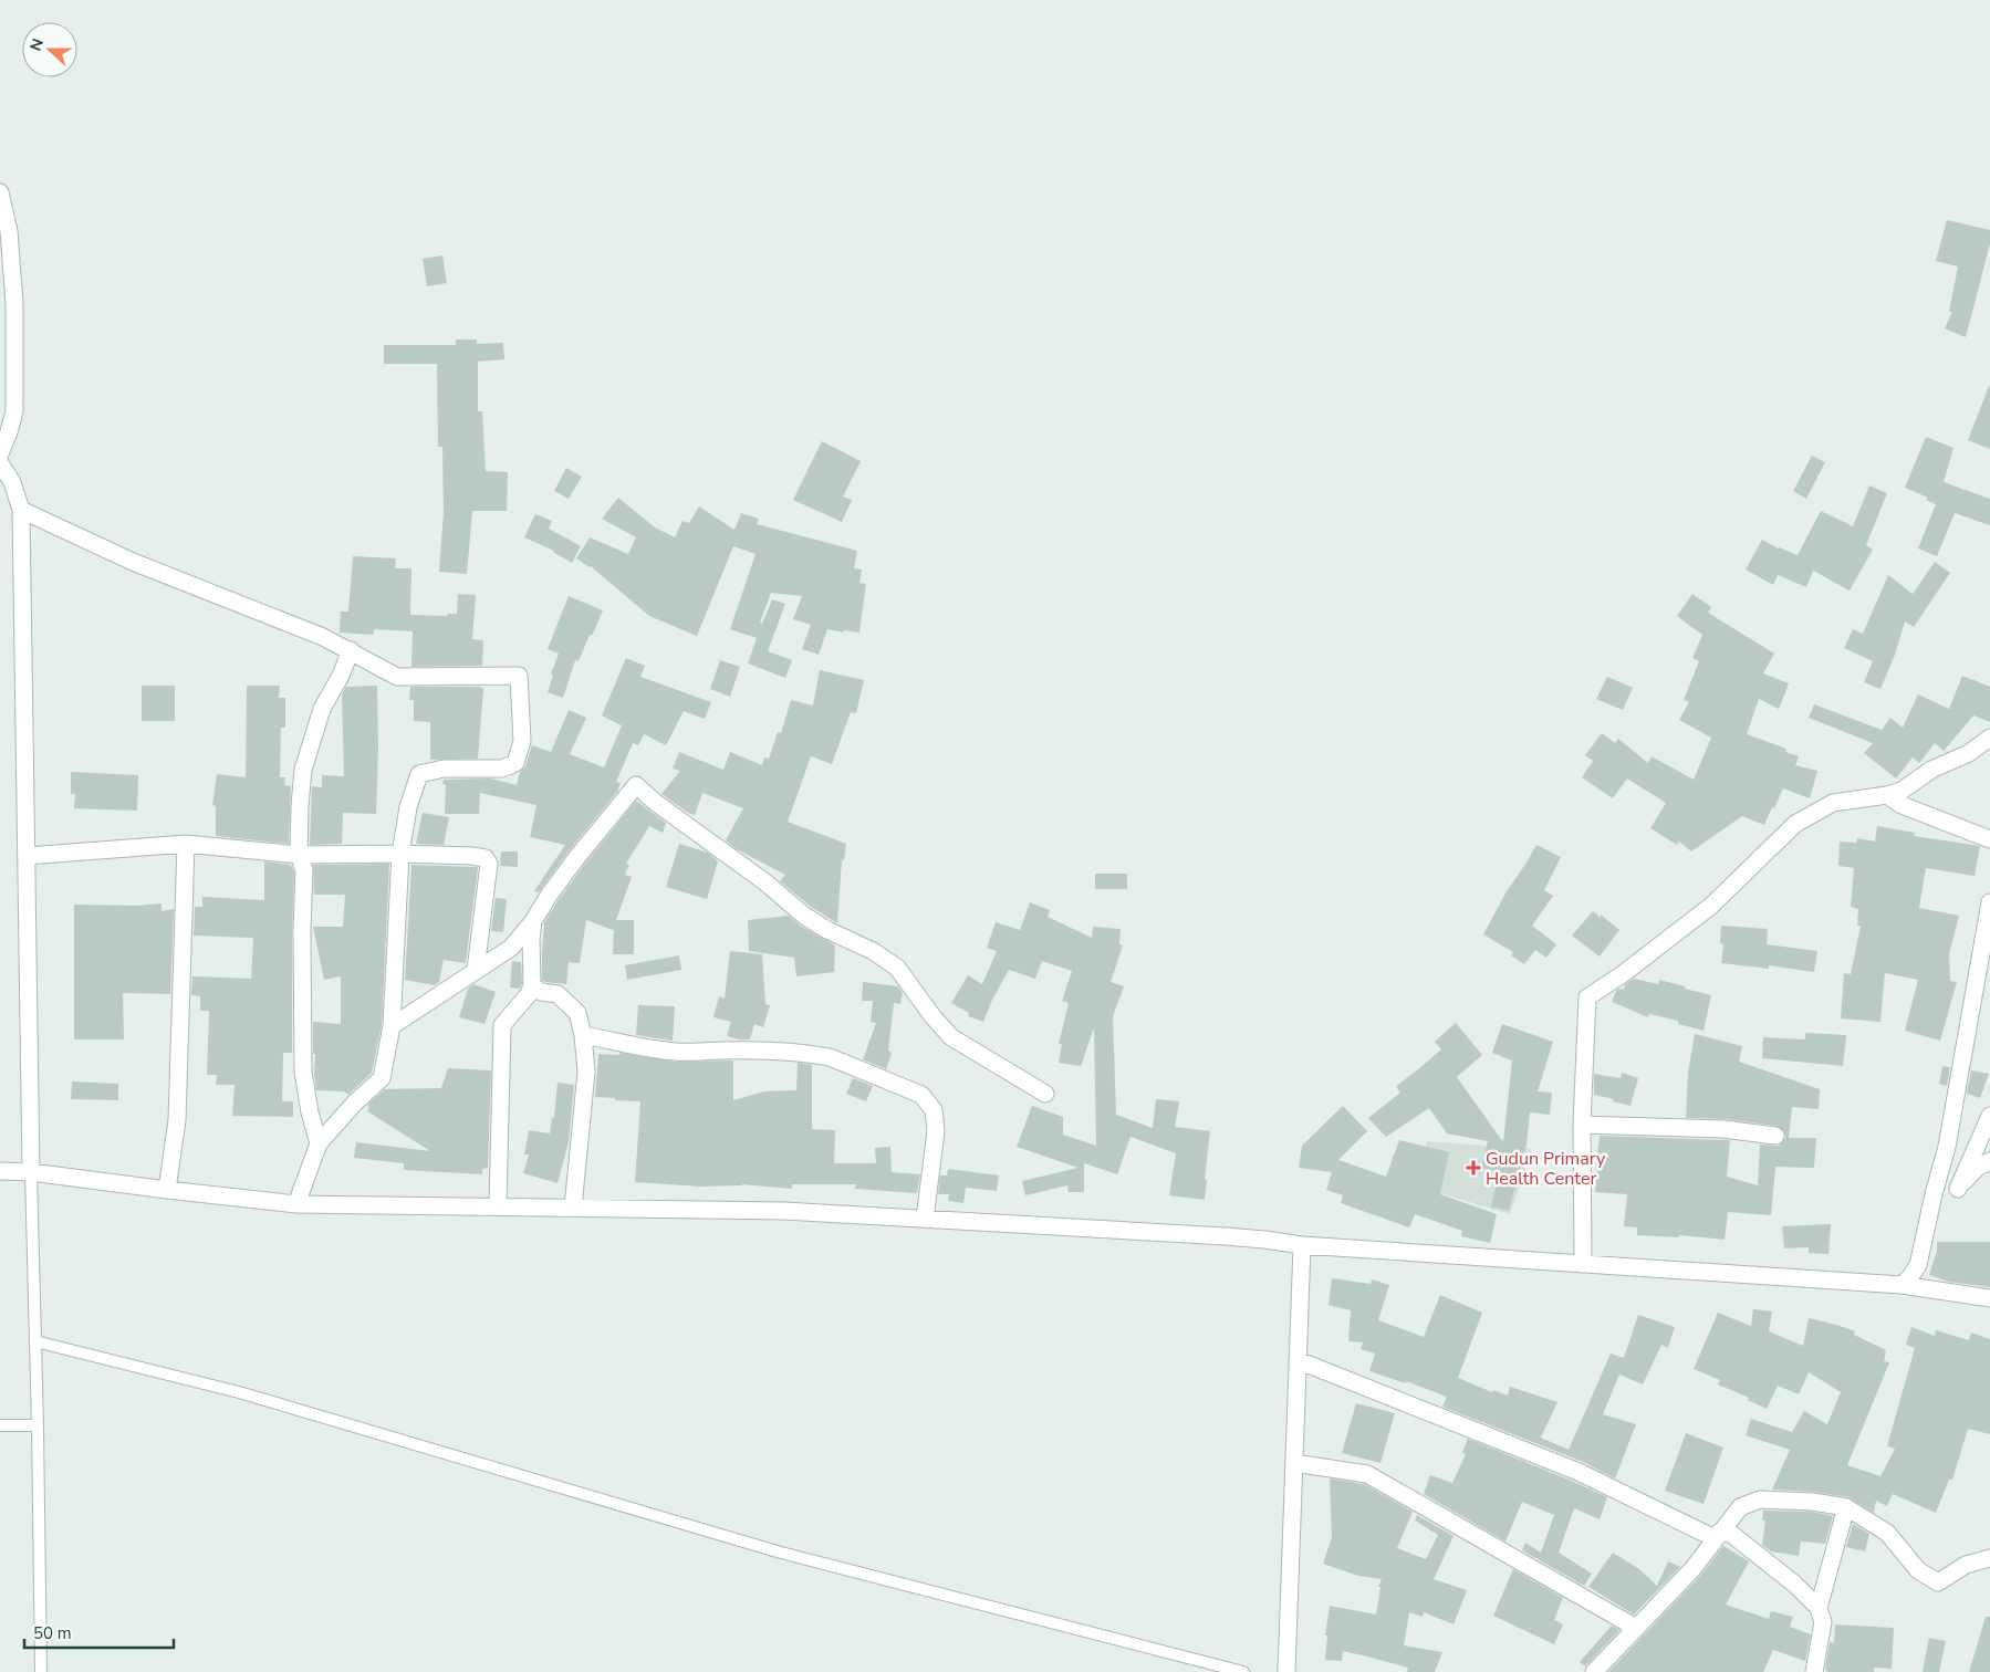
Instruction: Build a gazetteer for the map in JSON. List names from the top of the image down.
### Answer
{
  "places": {
    "health": ["Gudun Primary Health Center"]
  },
  "scale_bar": "50 m",
  "north": "left"
}
